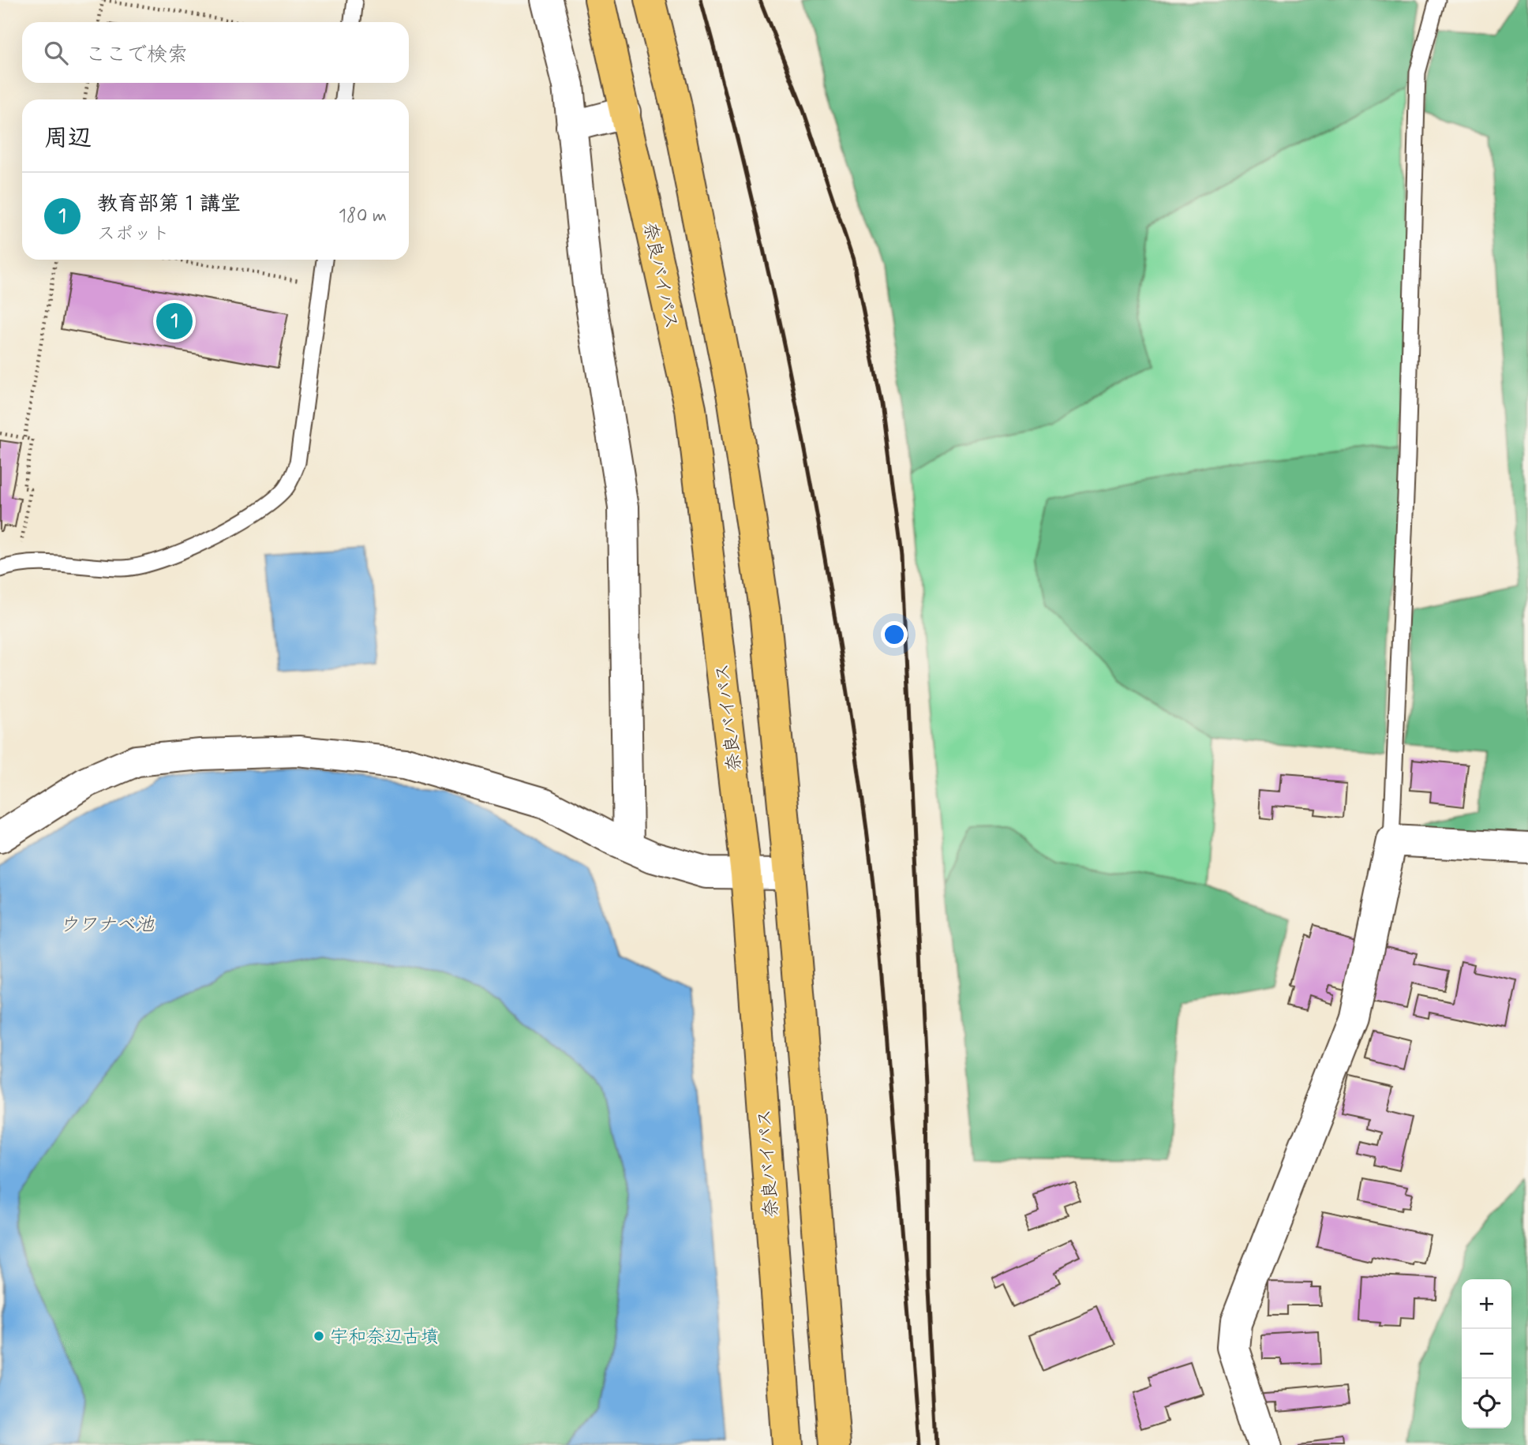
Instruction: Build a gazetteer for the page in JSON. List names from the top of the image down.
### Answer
{
  "streets": {
    "highway": ["奈良バイパス"]
  },
  "water": ["ウワナベ池"],
  "places": ["宇和奈辺古墳"],
  "page": {
    "search": "ここで検索",
    "heading": "周辺",
    "list": [
      {
        "mark": "1",
        "name": "教育部第１講堂",
        "note": "スポット",
        "value": "180 m"
      }
    ],
    "pins": "1",
    "map_buttons": ["+", "−"]
  }
}
